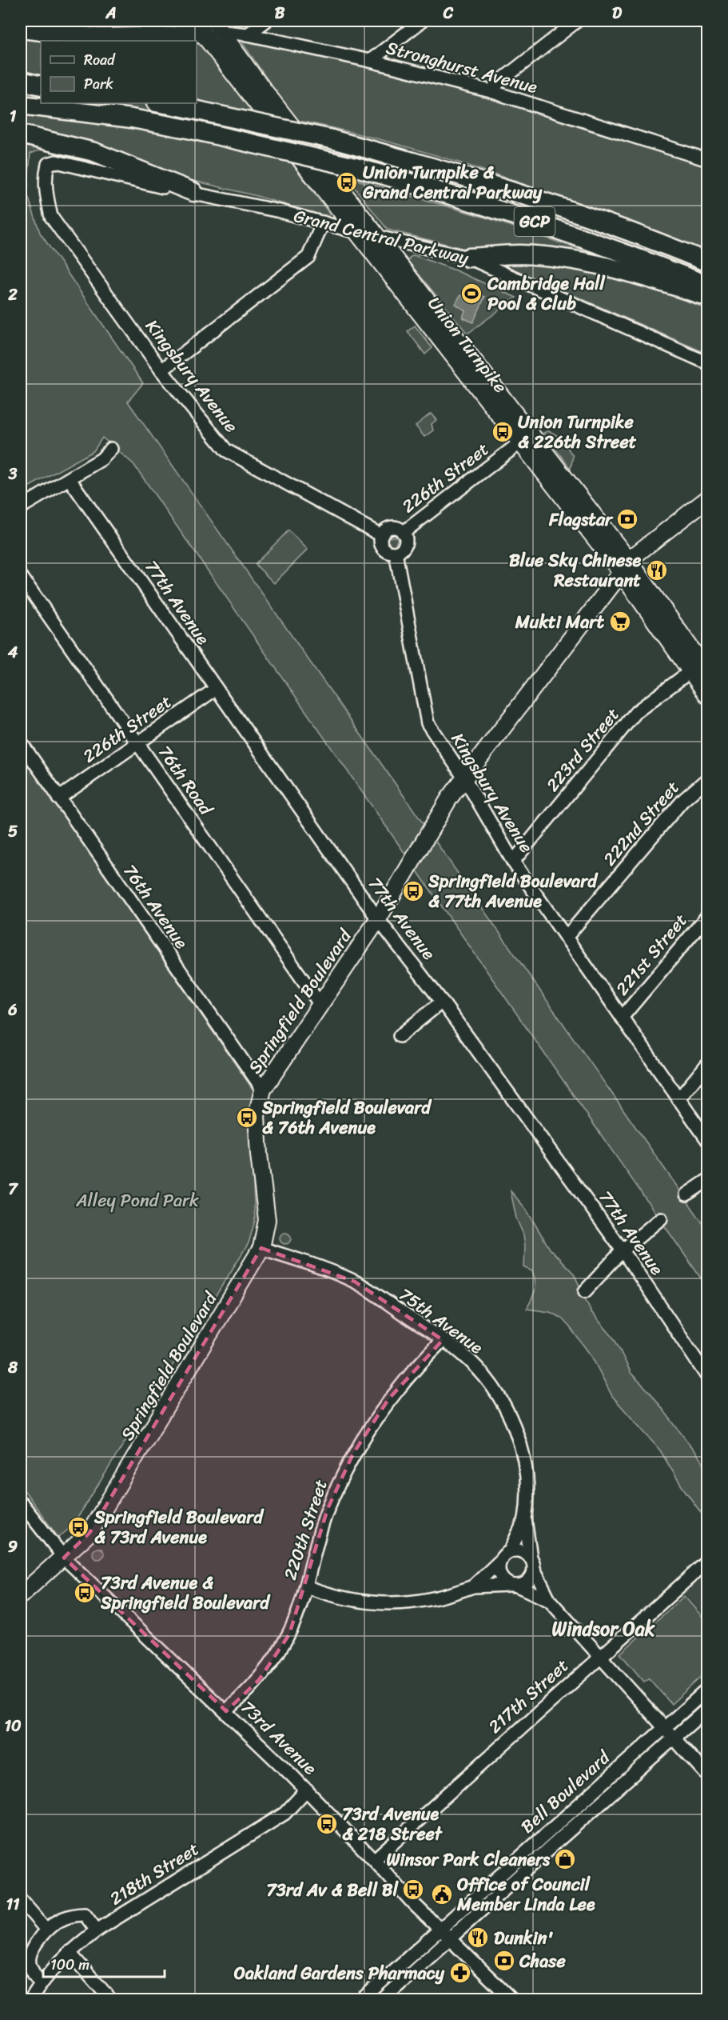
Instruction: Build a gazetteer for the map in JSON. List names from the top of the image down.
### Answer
{
  "streets": {
    "highway": ["GCP"],
    "main road": ["Union Turnpike", "Springfield Boulevard"],
    "street": [
      "Stronghurst Avenue",
      "Grand Central Parkway",
      "Kingsbury Avenue",
      "226th Street",
      "77th Avenue",
      "223rd Street",
      "76th Road",
      "222nd Street",
      "76th Avenue",
      "221st Street",
      "75th Avenue",
      "220th Street",
      "217th Street",
      "73rd Avenue",
      "Bell Boulevard",
      "218th Street"
    ]
  },
  "crossings": [
    ["Stronghurst Avenue", "Union Turnpike"],
    ["Grand Central Parkway", "Union Turnpike"],
    ["Grand Central Parkway", "Kingsbury Avenue"],
    ["Union Turnpike", "226th Street"],
    ["Union Turnpike", "223rd Street"],
    ["Union Turnpike", "Springfield Boulevard"],
    ["Kingsbury Avenue", "226th Street"],
    ["Kingsbury Avenue", "223rd Street"],
    ["Kingsbury Avenue", "222nd Street"],
    ["Kingsbury Avenue", "221st Street"],
    ["Kingsbury Avenue", "Springfield Boulevard"],
    ["226th Street", "77th Avenue"],
    ["226th Street", "76th Road"],
    ["226th Street", "76th Avenue"],
    ["77th Avenue", "Springfield Boulevard"],
    ["76th Road", "Springfield Boulevard"],
    ["76th Avenue", "Springfield Boulevard"],
    ["Springfield Boulevard", "75th Avenue"],
    ["Springfield Boulevard", "73rd Avenue"],
    ["75th Avenue", "220th Street"],
    ["220th Street", "73rd Avenue"],
    ["217th Street", "73rd Avenue"],
    ["73rd Avenue", "Bell Boulevard"],
    ["73rd Avenue", "218th Street"]
  ],
  "districts": ["Windsor Oak"],
  "parks": ["Alley Pond Park"],
  "places": {
    "bus stop": [
      "Union Turnpike & Grand Central Parkway",
      "Union Turnpike & 226th Street",
      "Springfield Boulevard & 77th Avenue",
      "Springfield Boulevard & 76th Avenue",
      "Springfield Boulevard & 73rd Avenue",
      "73rd Avenue & Springfield Boulevard",
      "73rd Avenue & 218 Street",
      "73rd Av & Bell Bl"
    ],
    "sports": ["Cambridge Hall Pool & Club"],
    "bank": ["Flagstar", "Chase"],
    "restaurant": ["Blue Sky Chinese Restaurant", "Dunkin'"],
    "supermarket": ["Mukti Mart"],
    "shop": ["Winsor Park Cleaners"],
    "public building": ["Office of Council Member Linda Lee"],
    "pharmacy": ["Oakland Gardens Pharmacy"]
  },
  "legend": ["Road", "Park"],
  "scale_bar": "100 m",
  "grid": {
    "columns": [
      "A",
      "B",
      "C",
      "D"
    ],
    "rows": [
      "1",
      "2",
      "3",
      "4",
      "5",
      "6",
      "7",
      "8",
      "9",
      "10",
      "11"
    ]
  }
}
